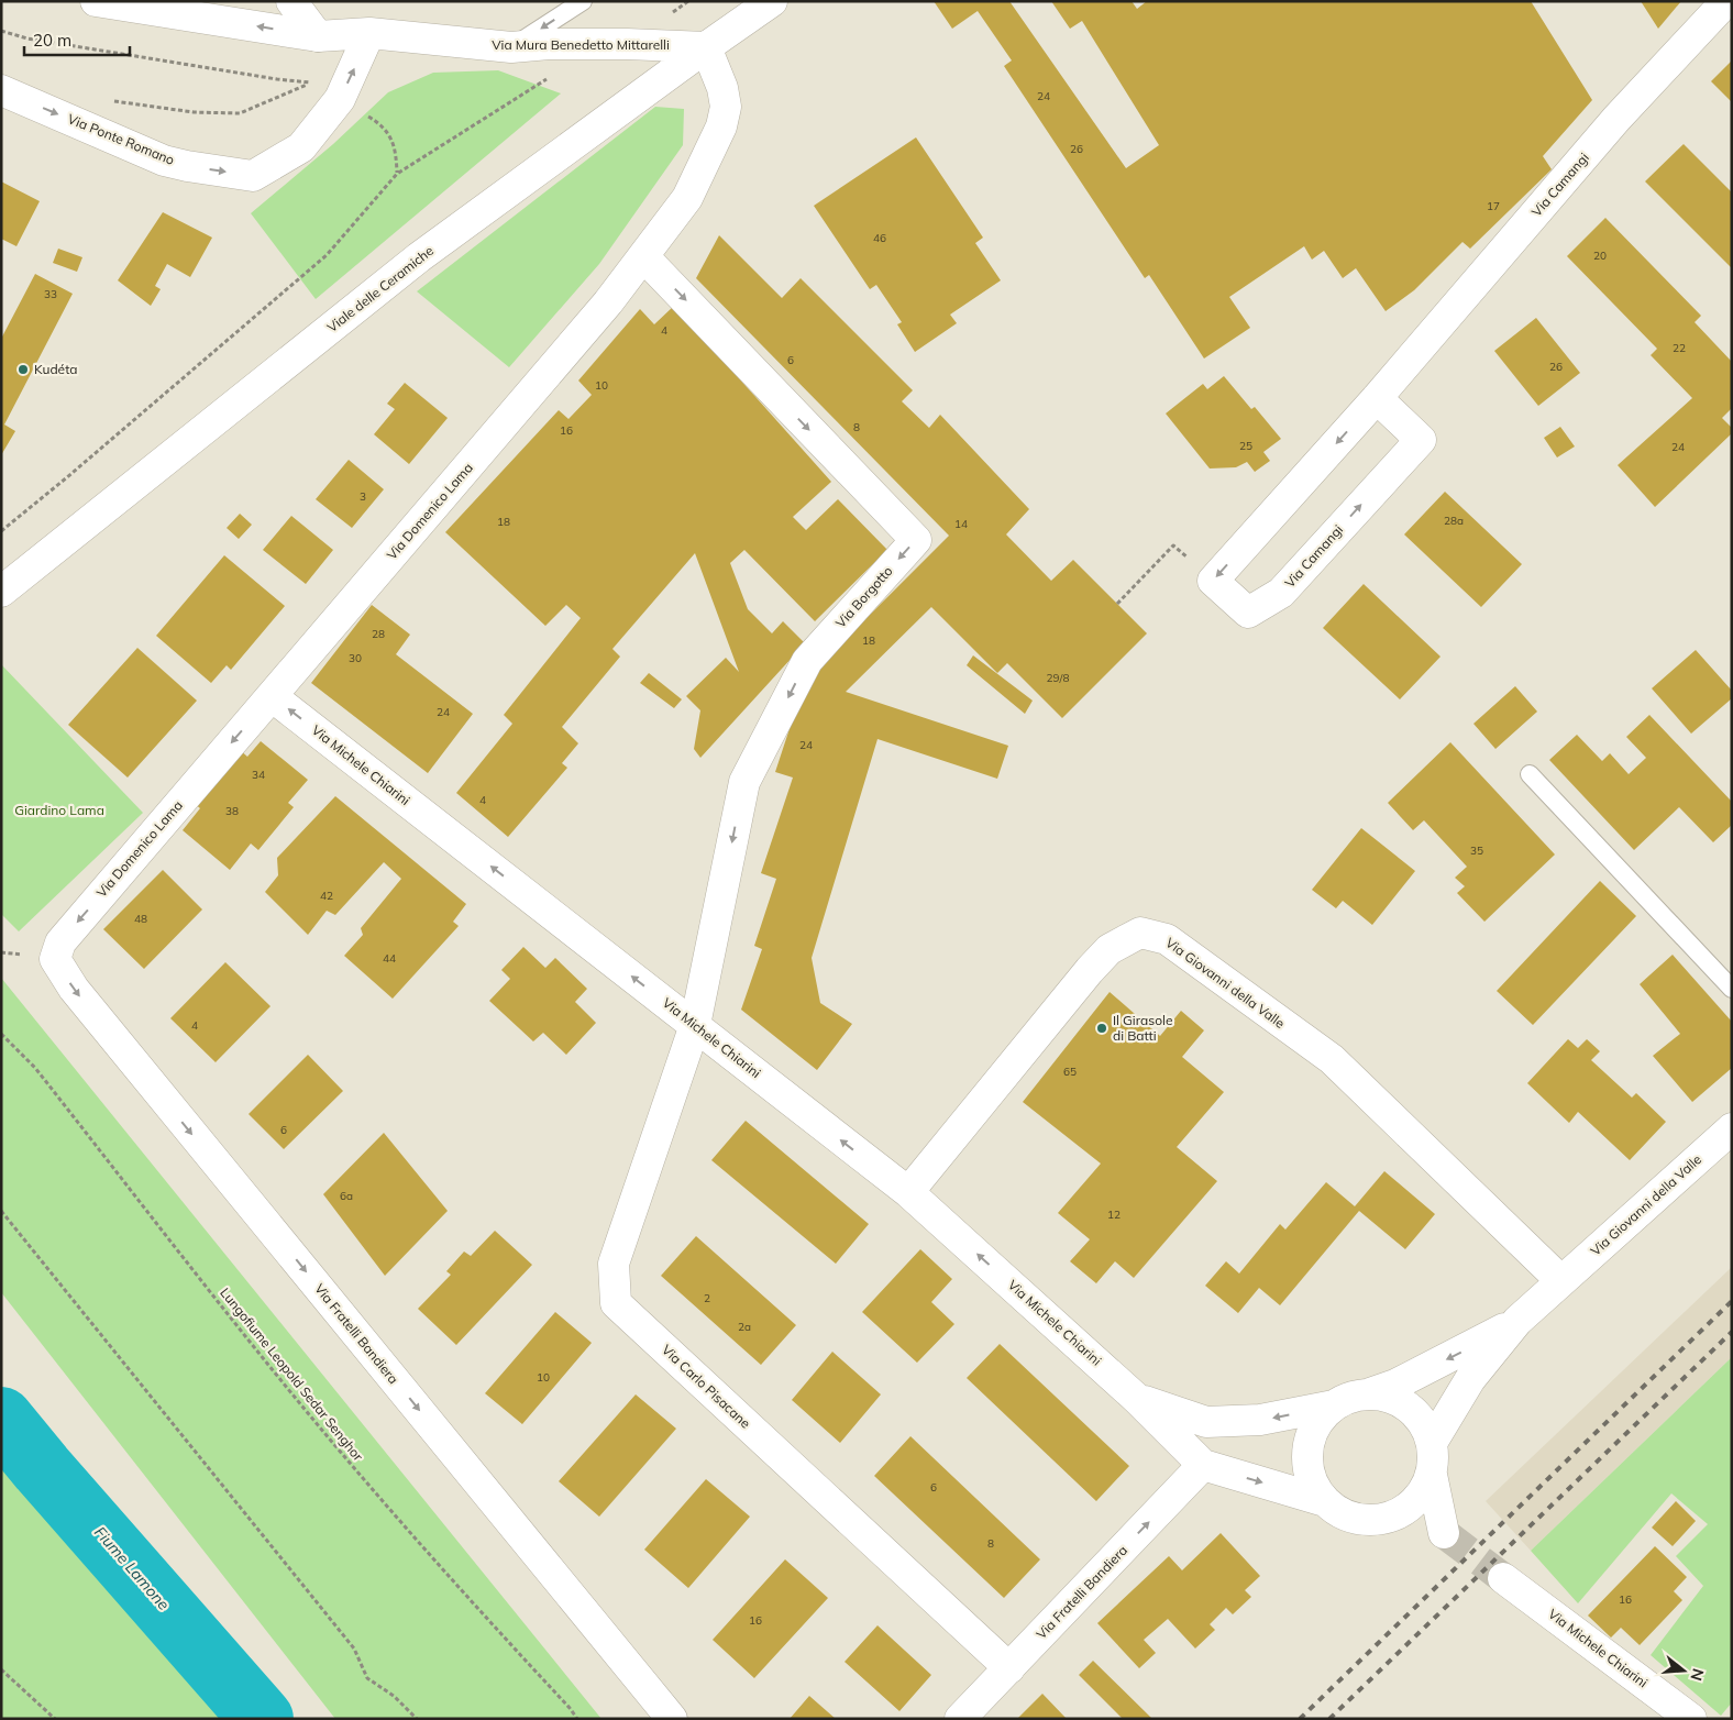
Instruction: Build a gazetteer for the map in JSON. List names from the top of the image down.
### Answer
{
  "streets": {
    "street": [
      "Via Mura Benedetto Mittarelli",
      "Via Ponte Romano",
      "Via Camangi",
      "Viale delle Ceramiche",
      "Via Domenico Lama",
      "Via Borgotto",
      "Via Michele Chiarini",
      "Via Giovanni della Valle",
      "Via Fratelli Bandiera",
      "Via Carlo Pisacane"
    ],
    "path": ["Lungofiume Leopold Sedar Senghor"]
  },
  "crossings": [
    ["Via Mura Benedetto Mittarelli", "Via Ponte Romano"],
    ["Via Mura Benedetto Mittarelli", "Viale delle Ceramiche"],
    ["Via Mura Benedetto Mittarelli", "Via Domenico Lama"],
    ["Viale delle Ceramiche", "Via Domenico Lama"],
    ["Via Domenico Lama", "Via Borgotto"],
    ["Via Domenico Lama", "Via Michele Chiarini"],
    ["Via Domenico Lama", "Via Fratelli Bandiera"],
    ["Via Borgotto", "Via Michele Chiarini"],
    ["Via Borgotto", "Via Carlo Pisacane"],
    ["Via Michele Chiarini", "Via Giovanni della Valle"],
    ["Via Michele Chiarini", "Via Fratelli Bandiera"],
    ["Via Michele Chiarini", "Via Carlo Pisacane"],
    ["Via Fratelli Bandiera", "Via Carlo Pisacane"]
  ],
  "one_way": [
    "Via Mura Benedetto Mittarelli",
    "Via Ponte Romano",
    "Via Borgotto",
    "Via Michele Chiarini"
  ],
  "water": ["Fiume Lamone"],
  "parks": ["Giardino Lama"],
  "places": ["Kudéta", "Il Girasole di Batti"],
  "house_numbers": [
    "24",
    "26",
    "17",
    "46",
    "20",
    "33",
    "4",
    "22",
    "6",
    "26",
    "10",
    "8",
    "16",
    "25",
    "24",
    "3",
    "28a",
    "18",
    "14",
    "28",
    "18",
    "30",
    "29/8",
    "24",
    "24",
    "34",
    "4",
    "38",
    "35",
    "42",
    "48",
    "44",
    "4",
    "65",
    "6",
    "6a",
    "12",
    "2",
    "2a",
    "10",
    "6",
    "8",
    "16",
    "16"
  ],
  "scale_bar": "20 m",
  "north": "right"
}
